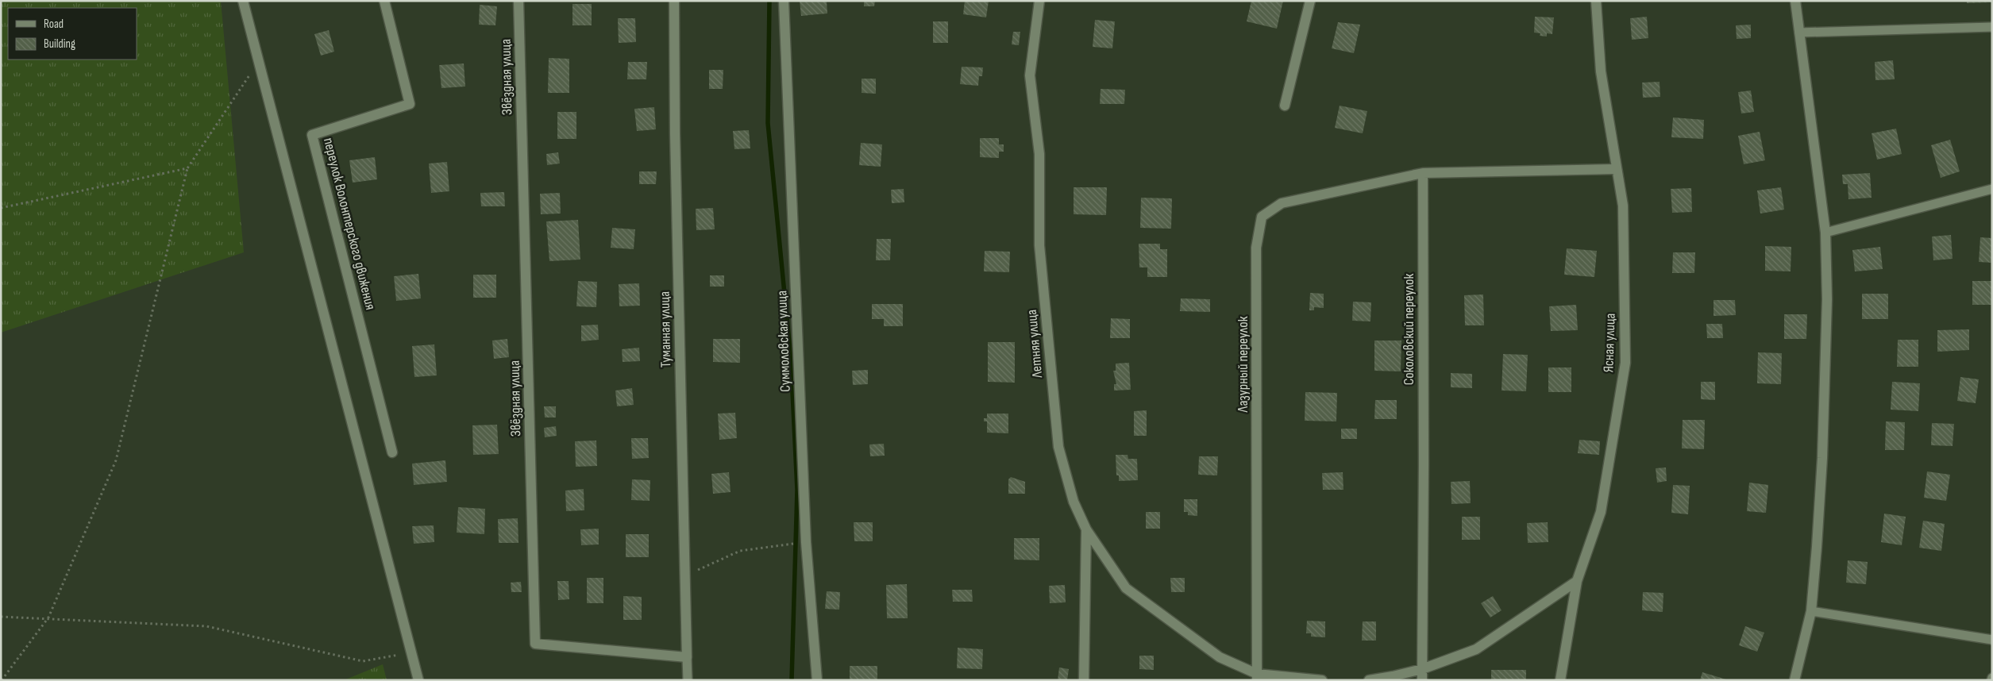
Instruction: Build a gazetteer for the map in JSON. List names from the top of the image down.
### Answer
{
  "streets": {
    "street": [
      "Звёздная улица",
      "переулок Волонтерского движения",
      "Туманная улица",
      "Соколовский переулок",
      "Суммоловская улица",
      "Ясная улица",
      "Летняя улица",
      "Лазурный переулок"
    ]
  },
  "crossings": [
    ["Звёздная улица", "Туманная улица"],
    ["Соколовский переулок", "Лазурный переулок"]
  ],
  "legend": ["Road", "Building"]
}
